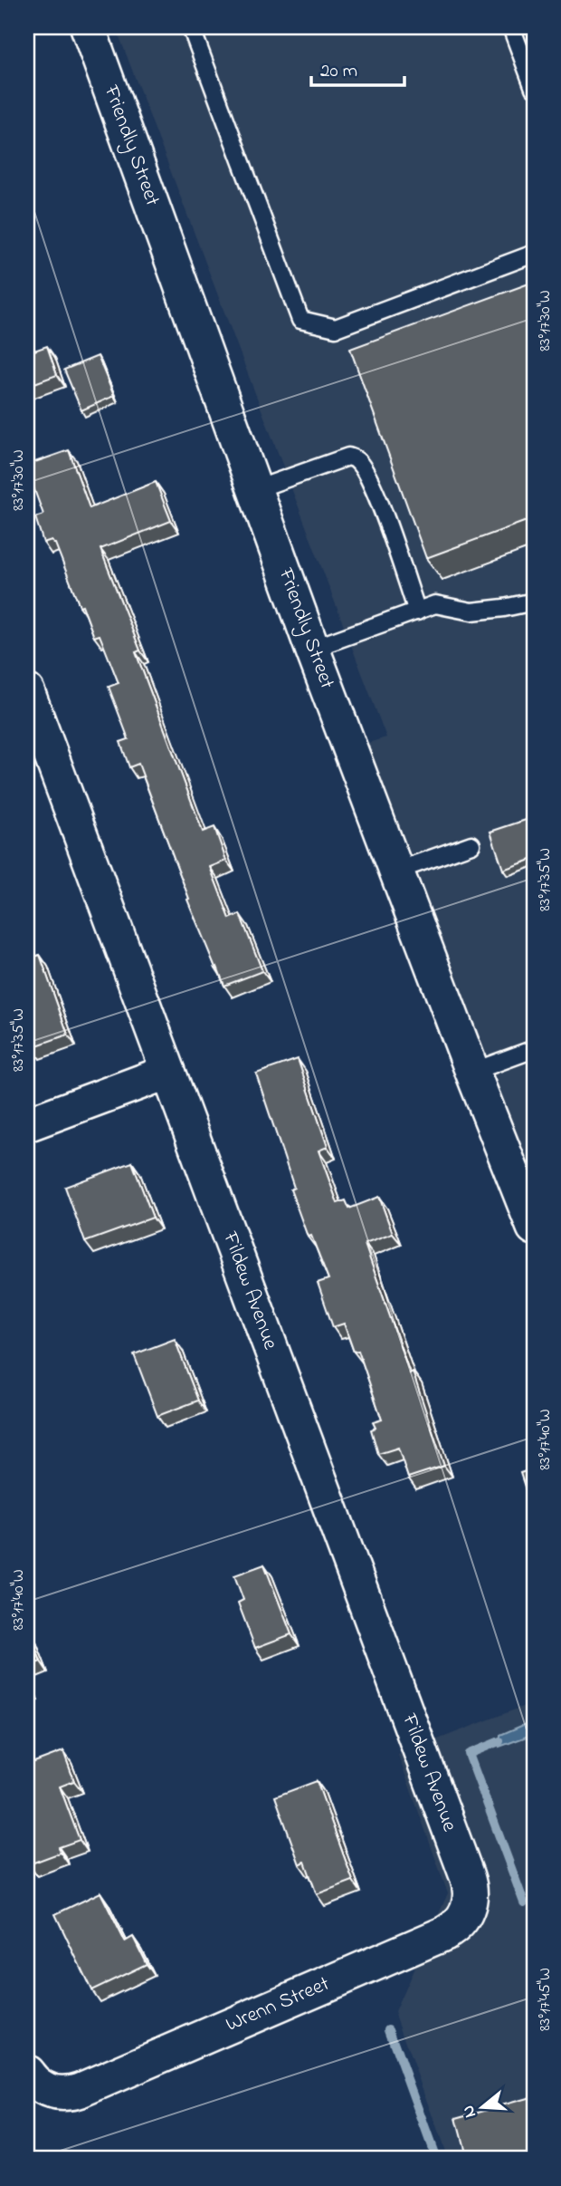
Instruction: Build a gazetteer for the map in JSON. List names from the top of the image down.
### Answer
{
  "streets": {
    "street": ["Friendly Street", "Fildew Avenue", "Wrenn Street"]
  },
  "crossings": [
    ["Fildew Avenue", "Wrenn Street"]
  ],
  "scale_bar": "20 m",
  "north": "left",
  "coordinates": [
    "83°17'30\"W",
    "83°17'35\"W",
    "83°17'40\"W",
    "83°17'45\"W"
  ]
}
